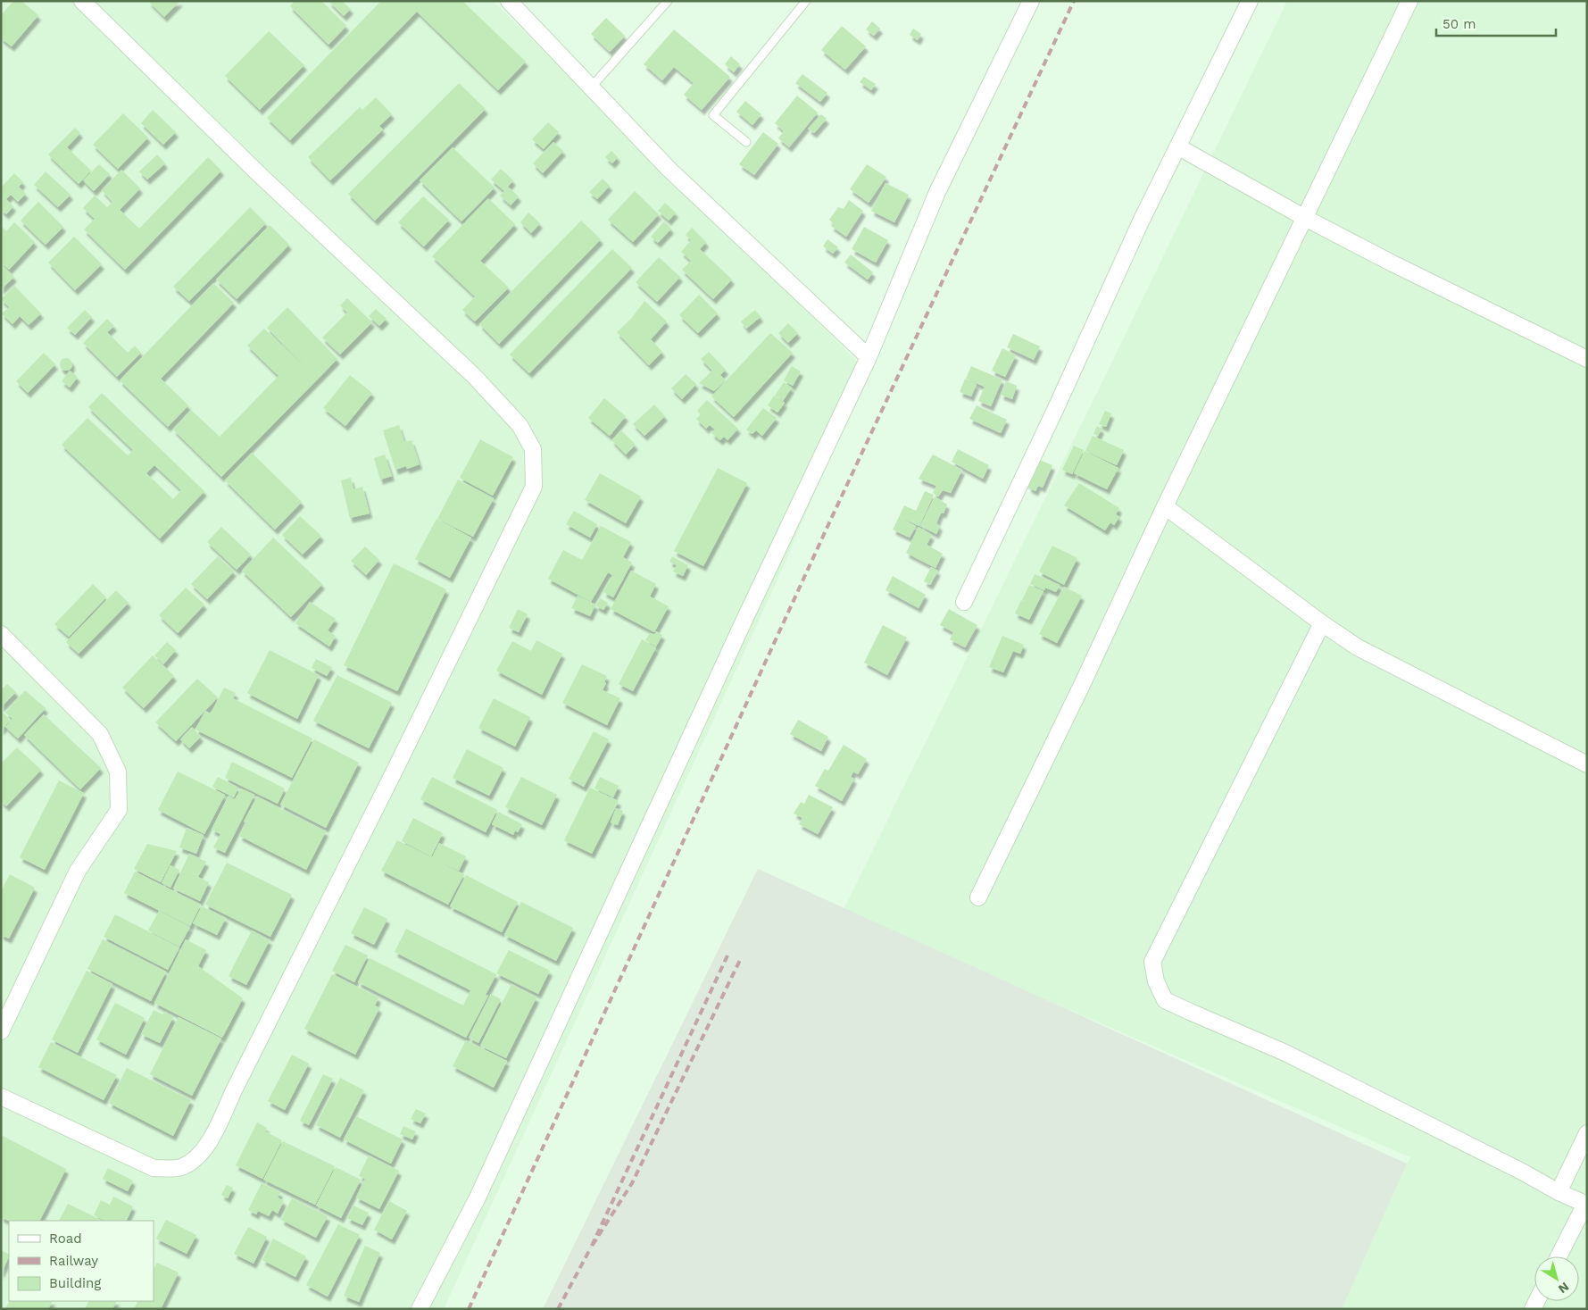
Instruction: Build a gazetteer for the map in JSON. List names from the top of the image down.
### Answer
{
  "legend": ["Road", "Railway", "Building"],
  "scale_bar": "50 m",
  "north": "bottom right"
}
